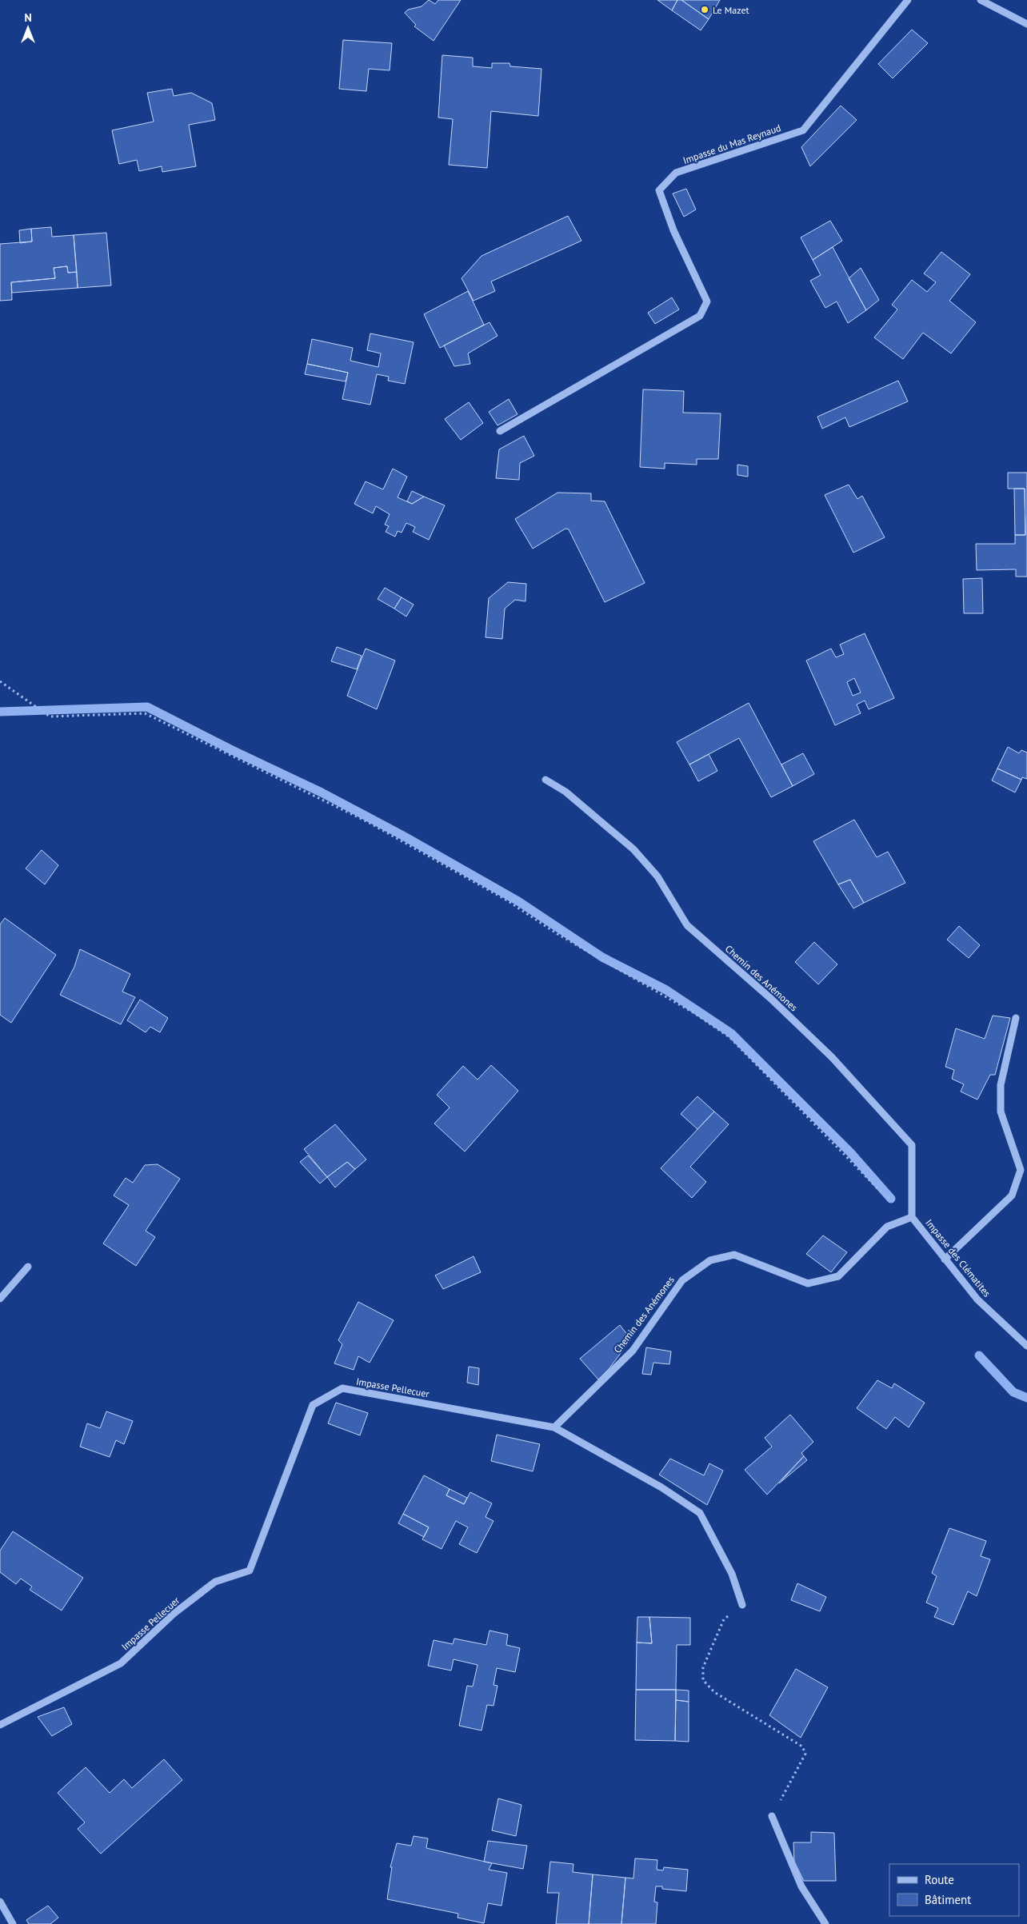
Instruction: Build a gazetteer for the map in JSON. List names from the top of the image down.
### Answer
{
  "streets": {
    "street": [
      "Impasse du Mas Reynaud",
      "Chemin des Anémones",
      "Impasse des Clématites",
      "Impasse Pellecuer"
    ]
  },
  "crossings": [
    ["Chemin des Anémones", "Impasse des Clématites"],
    ["Chemin des Anémones", "Impasse Pellecuer"]
  ],
  "places": ["Le Mazet"],
  "legend": ["Route", "Bâtiment"],
  "north": "top"
}
